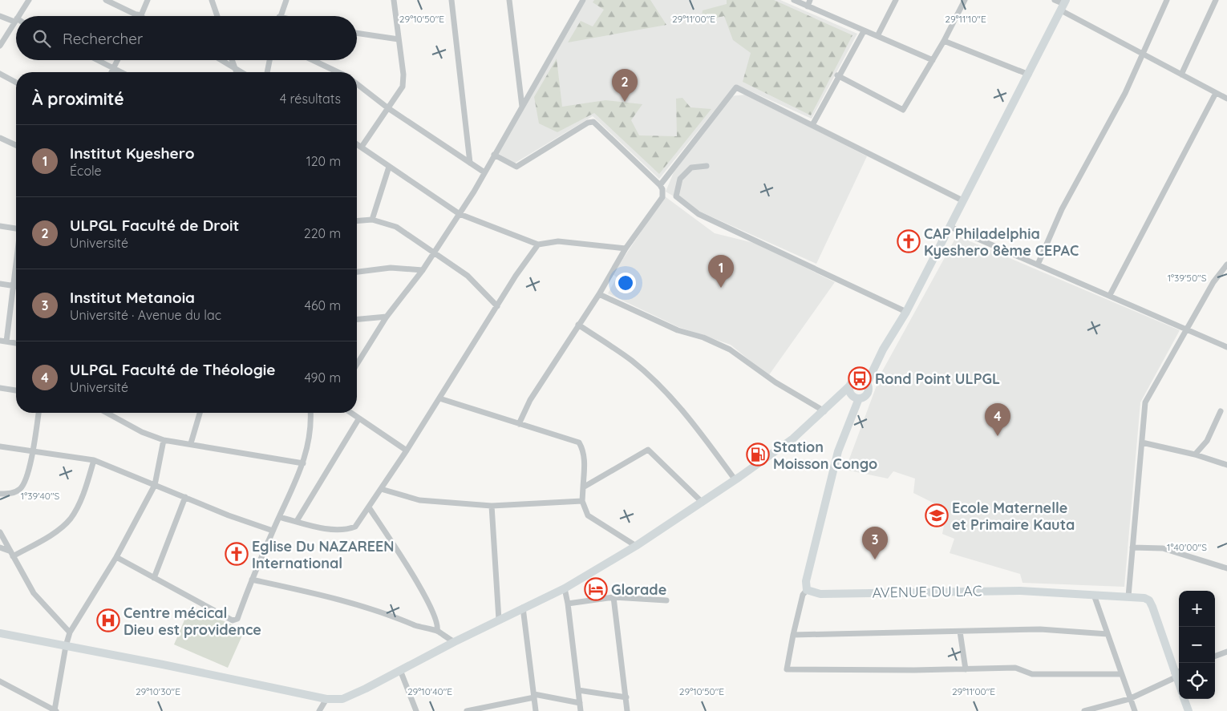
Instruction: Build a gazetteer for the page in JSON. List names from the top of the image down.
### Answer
{
  "streets": {
    "main road": ["AVENUE DU LAC"]
  },
  "places": {
    "church": ["CAP Philadelphia Kyeshero 8ème CEPAC", "Eglise Du NAZAREEN International"],
    "bus stop": ["Rond Point ULPGL"],
    "fuel station": ["Station Moisson Congo"],
    "school or university": ["Ecole Maternelle et Primaire Kauta"],
    "hotel": ["Glorade"],
    "hospital": ["Centre mécical Dieu est providence"]
  },
  "page": {
    "search": "Rechercher",
    "pins": [
      "2",
      "1",
      "4",
      "3"
    ],
    "heading": ["À proximité", "4 résultats"],
    "list": [
      {
        "mark": "1",
        "name": "Institut Kyeshero",
        "note": "École",
        "value": "120 m"
      },
      {
        "mark": "2",
        "name": "ULPGL Faculté de Droit",
        "note": "Université",
        "value": "220 m"
      },
      {
        "mark": "3",
        "name": "Institut Metanoia",
        "note": "Université · Avenue du lac",
        "value": "460 m"
      },
      {
        "mark": "4",
        "name": "ULPGL Faculté de Théologie",
        "note": "Université",
        "value": "490 m"
      }
    ],
    "map_buttons": ["+", "−"]
  },
  "coordinates": [
    "29°10'50\"E",
    "29°11'00\"E",
    "29°11'10\"E",
    "1°39'50\"S",
    "1°39'40\"S",
    "1°40'00\"S",
    "29°10'30\"E",
    "29°10'40\"E"
  ]
}
